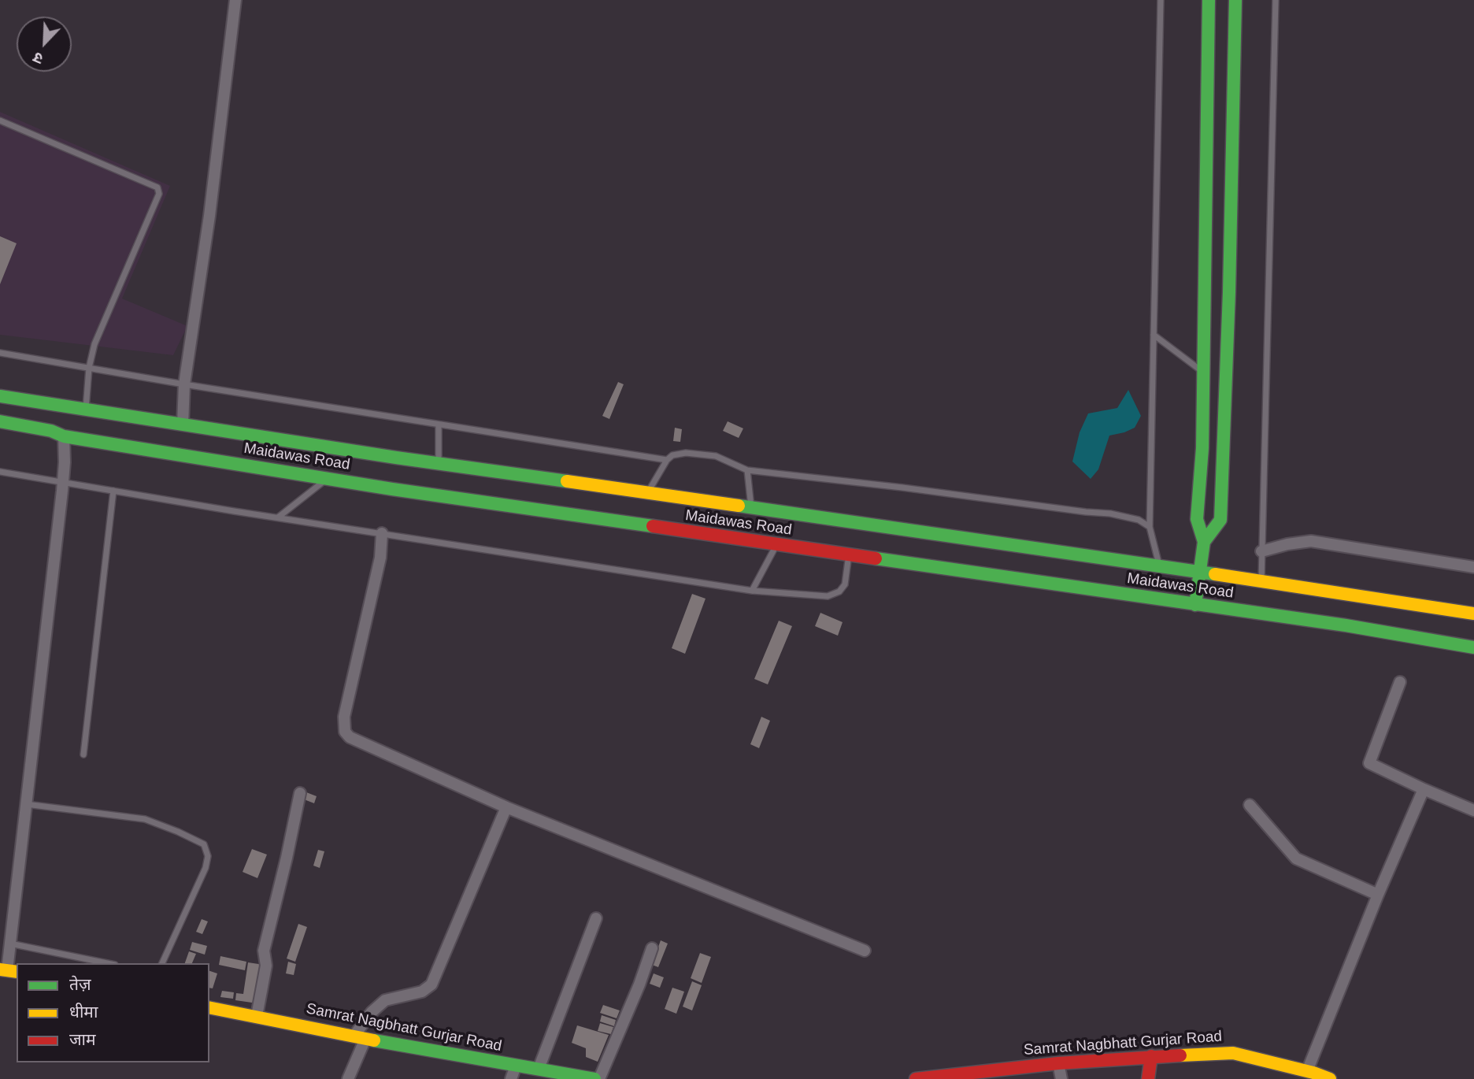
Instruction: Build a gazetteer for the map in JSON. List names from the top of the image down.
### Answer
{
  "streets": {
    "street": ["Maidawas Road", "Samrat Nagbhatt Gurjar Road"]
  },
  "legend": ["तेज़", "धीमा", "जाम"],
  "north": "bottom left"
}
